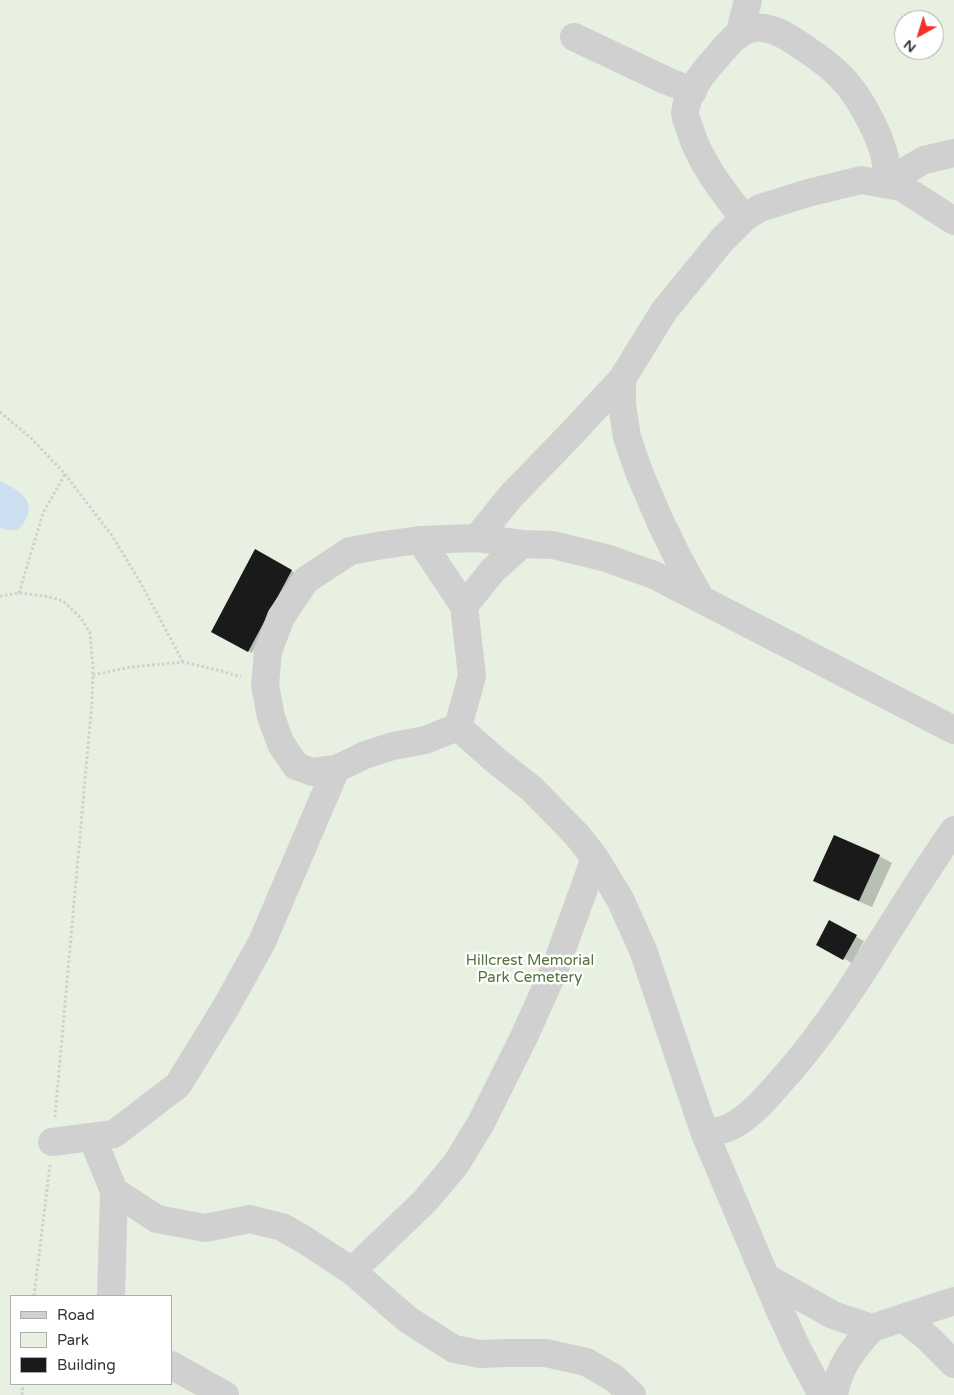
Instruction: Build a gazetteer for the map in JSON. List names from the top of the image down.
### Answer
{
  "parks": ["Hillcrest Memorial Park Cemetery"],
  "legend": ["Road", "Park", "Building"],
  "north": "bottom left"
}
